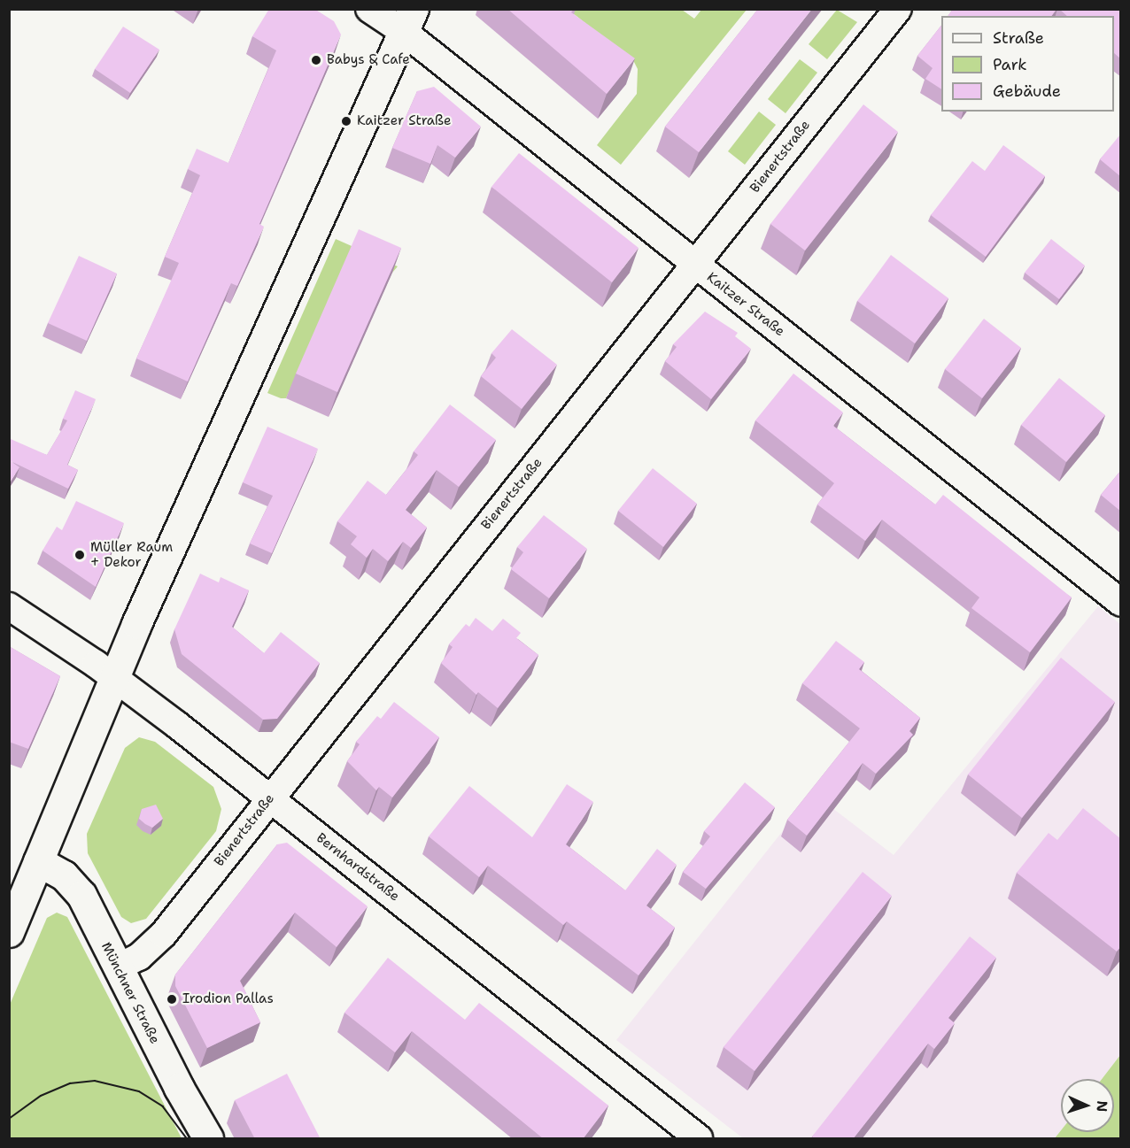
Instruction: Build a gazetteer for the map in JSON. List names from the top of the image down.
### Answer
{
  "streets": {
    "street": [
      "Bienertstraße",
      "Kaitzer Straße",
      "Bernhardstraße",
      "Münchner Straße"
    ]
  },
  "crossings": [
    ["Bienertstraße", "Kaitzer Straße"],
    ["Bienertstraße", "Bernhardstraße"],
    ["Bienertstraße", "Münchner Straße"]
  ],
  "places": [
    "Babys & Cafe",
    "Kaitzer Straße",
    "Müller Raum + Dekor",
    "Irodion Pallas"
  ],
  "legend": ["Straße", "Park", "Gebäude"],
  "north": "right"
}
